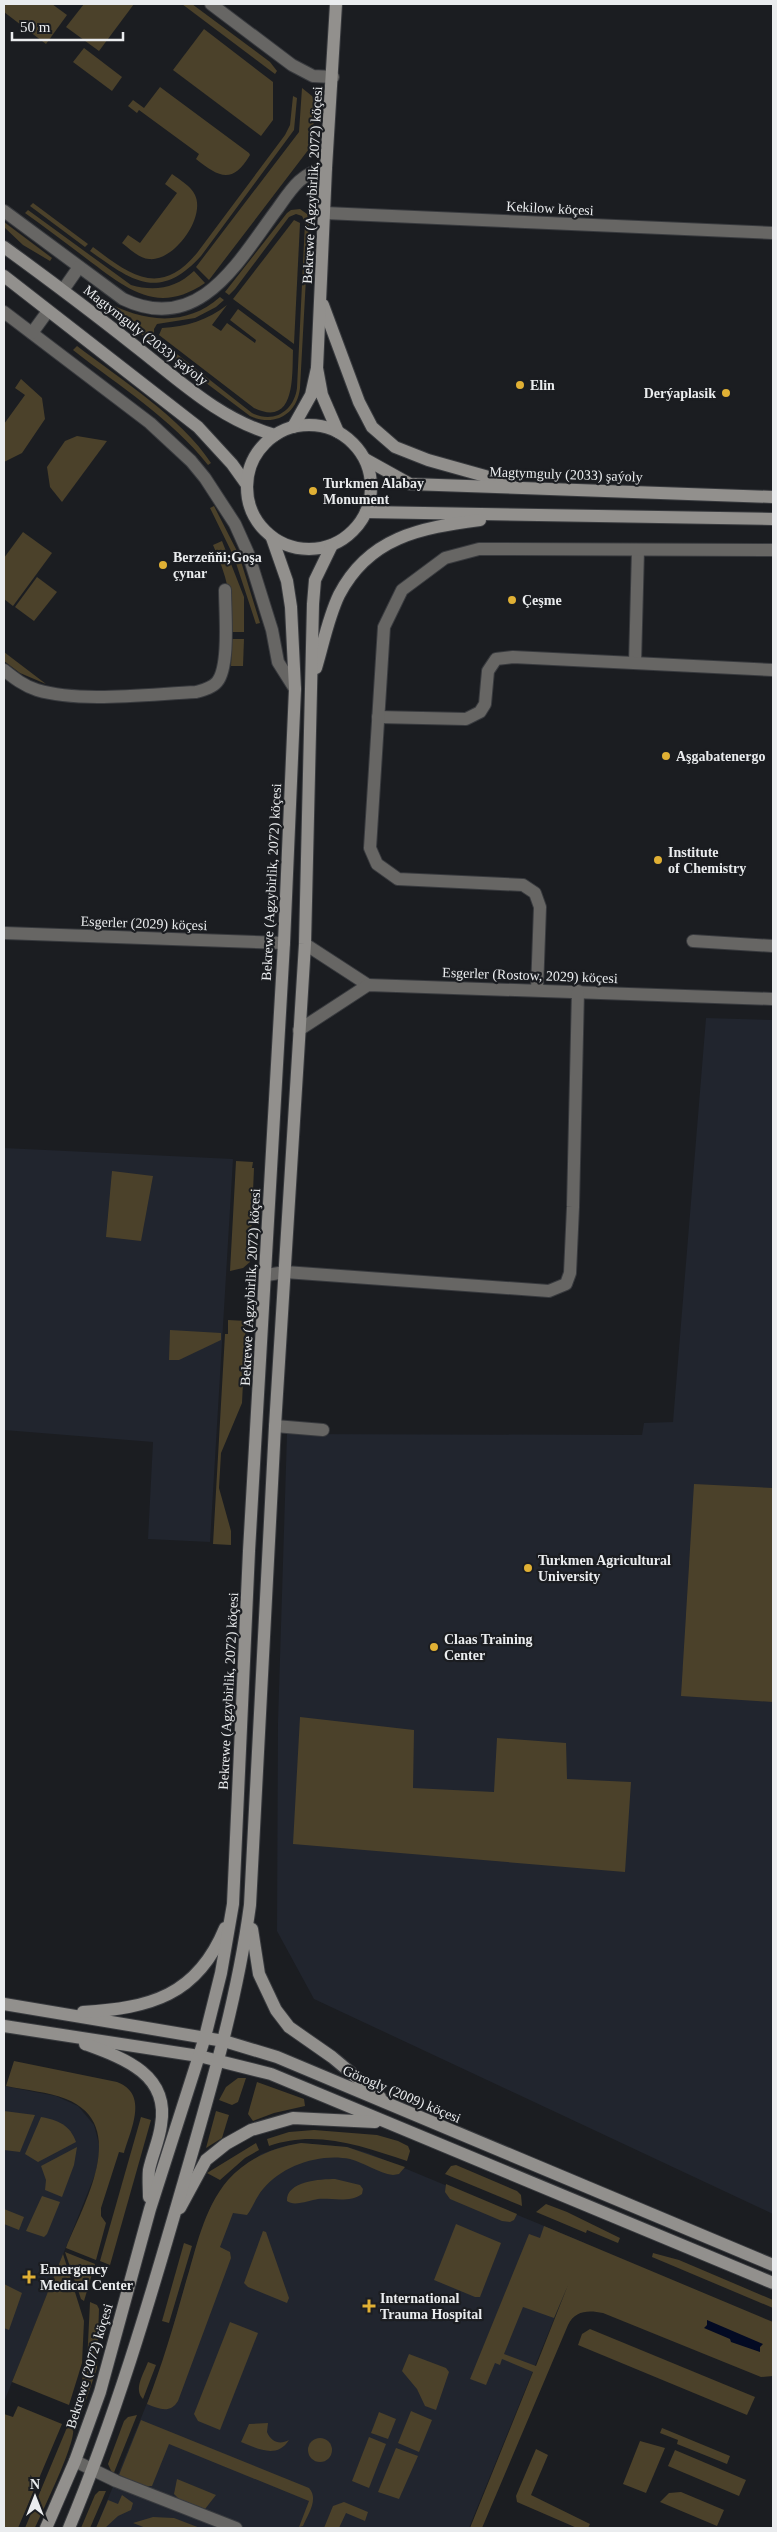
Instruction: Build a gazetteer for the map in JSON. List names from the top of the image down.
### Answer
{
  "streets": {
    "main road": [
      "Bekrewe (Agzybirlik, 2072) köçesi",
      "Magtymguly (2033) şaýoly",
      "Görogly (2009) köçesi",
      "Bekrewe (2072) köçesi"
    ],
    "street": ["Kekilow köçesi", "Esgerler (2029) köçesi", "Esgerler (Rostow, 2029) köçesi"]
  },
  "crossings": [
    ["Bekrewe (Agzybirlik, 2072) köçesi", "Kekilow köçesi"],
    ["Bekrewe (Agzybirlik, 2072) köçesi", "Magtymguly (2033) şaýoly"],
    ["Bekrewe (Agzybirlik, 2072) köçesi", "Esgerler (2029) köçesi"],
    ["Bekrewe (Agzybirlik, 2072) köçesi", "Görogly (2009) köçesi"],
    ["Bekrewe (Agzybirlik, 2072) köçesi", "Bekrewe (2072) köçesi"],
    ["Görogly (2009) köçesi", "Bekrewe (2072) köçesi"]
  ],
  "places": {
    "other": [
      "Elin",
      "Derýaplasik",
      "Turkmen Alabay Monument",
      "Berzeňňi;Goşa çynar",
      "Çeşme",
      "Aşgabatenergo",
      "Institute of Chemistry",
      "Turkmen Agricultural University",
      "Claas Training Center"
    ],
    "health": ["Emergency Medical Center", "International Trauma Hospital"]
  },
  "scale_bar": "50 m",
  "north": "top"
}
